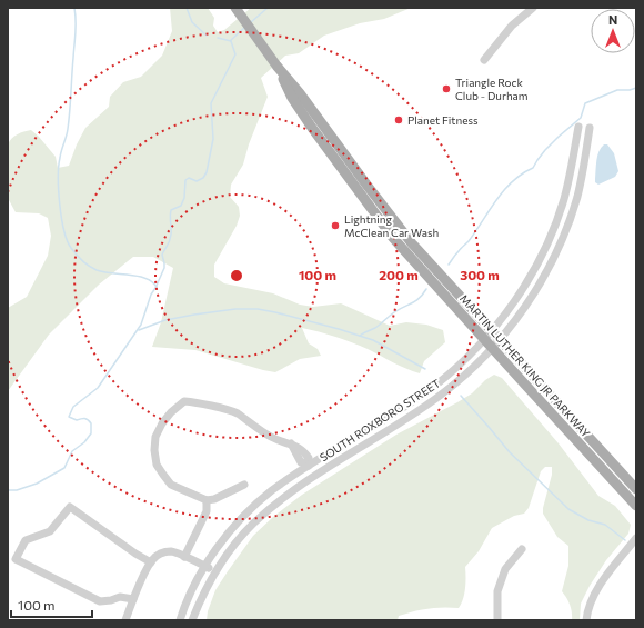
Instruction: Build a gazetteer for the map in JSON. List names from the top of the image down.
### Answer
{
  "streets": {
    "main road": ["MARTIN LUTHER KING JR PARKWAY"],
    "street": ["SOUTH ROXBORO STREET"]
  },
  "crossings": [
    ["MARTIN LUTHER KING JR PARKWAY", "SOUTH ROXBORO STREET"]
  ],
  "places": ["Triangle Rock Club - Durham", "Planet Fitness", "Lightning McClean Car Wash"],
  "scale_bar": "100 m",
  "north": "top",
  "rings": ["100 m", "200 m", "300 m"]
}
